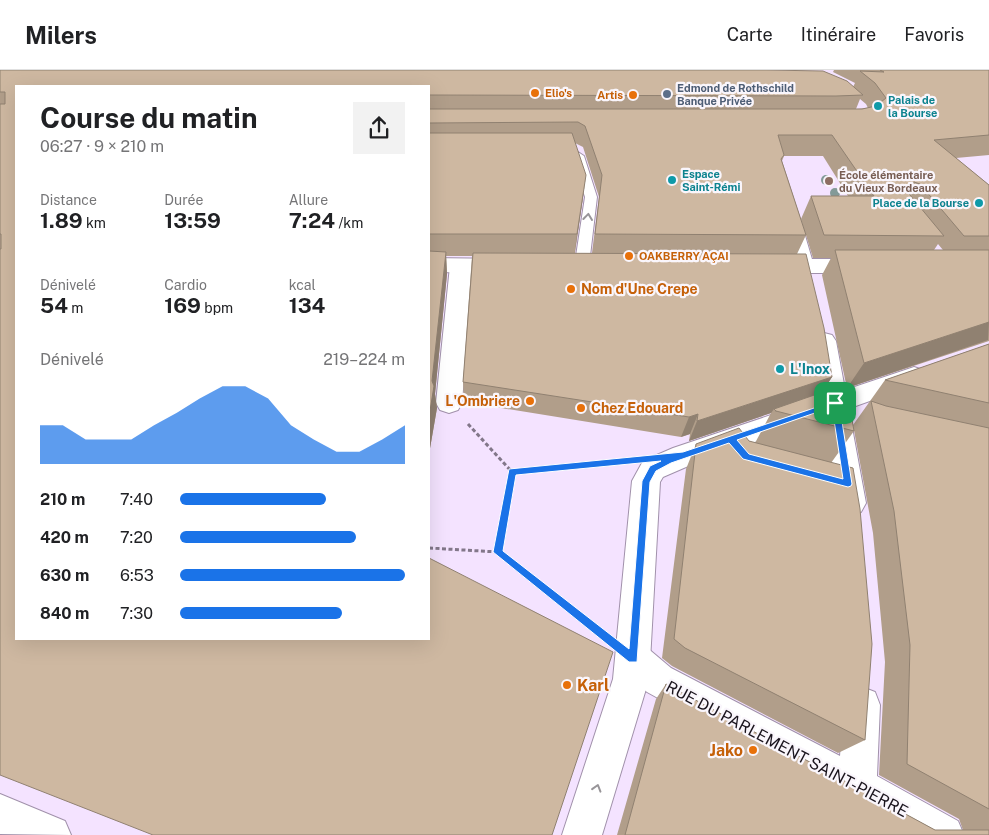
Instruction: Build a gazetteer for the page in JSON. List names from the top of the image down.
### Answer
{
  "streets": {
    "street": ["RUE DU PARLEMENT SAINT-PIERRE"]
  },
  "places": [
    "Elio's",
    "Edmond de Rothschild Banque Privée",
    "Artis",
    "Palais de la Bourse",
    "Espace Saint-Rémi",
    "École élémentaire du Vieux Bordeaux",
    "Place de la Bourse",
    "OAKBERRY AÇAI",
    "Nom d'Une Crepe",
    "L'Inox",
    "L'Ombriere",
    "Chez Edouard",
    "Karl",
    "Jako"
  ],
  "page": {
    "header": "Milers",
    "nav": ["Carte", "Itinéraire", "Favoris"],
    "heading": ["Course du matin", "06:27 · 9 × 210 m"],
    "stats": [
      ["Distance", "1.89 km"],
      ["Durée", "13:59"],
      ["Allure", "7:24 /km"],
      ["Dénivelé", "54 m"],
      ["Cardio", "169 bpm"],
      ["kcal", "134"]
    ],
    "chart": ["Dénivelé", "219–224 m"],
    "list": [
      {
        "name": "210 m",
        "note": "7:40"
      },
      {
        "name": "420 m",
        "note": "7:20"
      },
      {
        "name": "630 m",
        "note": "6:53"
      },
      {
        "name": "840 m",
        "note": "7:30"
      }
    ]
  }
}
